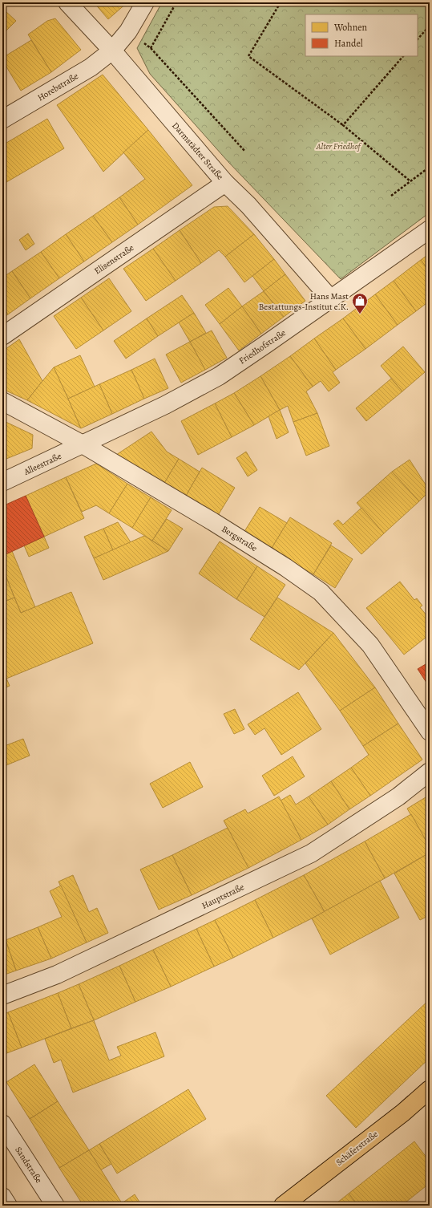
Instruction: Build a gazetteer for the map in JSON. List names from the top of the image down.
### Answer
{
  "streets": {
    "main road": ["Schäferstraße"],
    "street": [
      "Horebstraße",
      "Darmstädter Straße",
      "Elisenstraße",
      "Friedhofstraße",
      "Alleestraße",
      "Bergstraße",
      "Hauptstraße",
      "Sandstraße"
    ]
  },
  "crossings": [
    ["Horebstraße", "Darmstädter Straße"],
    ["Darmstädter Straße", "Elisenstraße"],
    ["Darmstädter Straße", "Friedhofstraße"],
    ["Friedhofstraße", "Alleestraße"],
    ["Friedhofstraße", "Bergstraße"],
    ["Alleestraße", "Bergstraße"]
  ],
  "parks": ["Alter Friedhof"],
  "places": {
    "shop": ["Hans Mast Bestattungs-Institut e.K."]
  },
  "legend": ["Wohnen", "Handel"]
}
